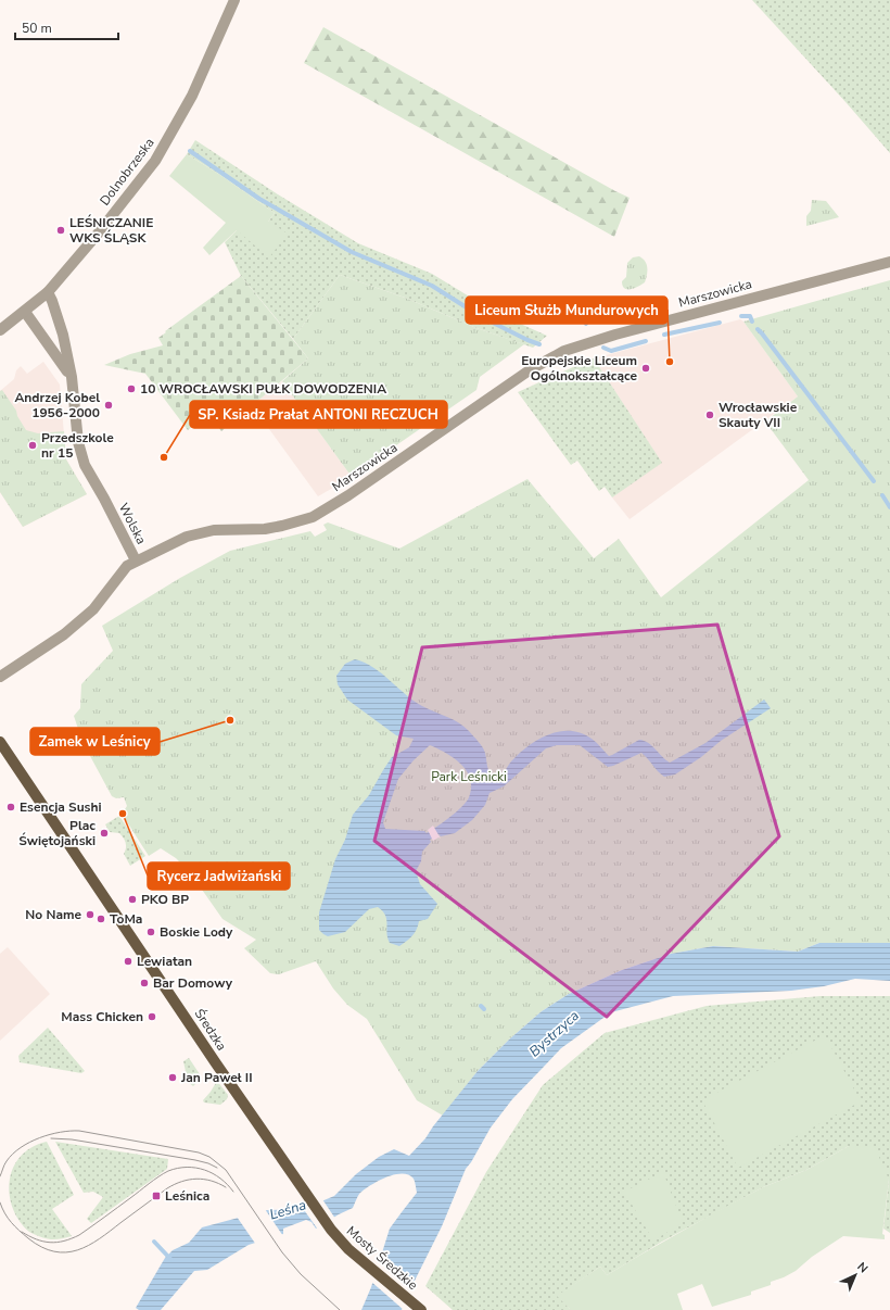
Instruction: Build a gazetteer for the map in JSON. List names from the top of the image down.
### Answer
{
  "streets": {
    "main road": ["Średzka", "Mosty Średzkie"],
    "street": ["Dolnobrzeska", "Marszowicka", "Wolska"]
  },
  "crossings": [
    ["Dolnobrzeska", "Wolska"],
    ["Marszowicka", "Wolska"],
    ["Średzka", "Mosty Średzkie"]
  ],
  "water": ["Bystrzyca", "Leśna"],
  "parks": ["Park Leśnicki"],
  "places": {
    "other": [
      "LEŚNICZANIE WKS ŚLĄSK",
      "Liceum Służb Mundurowych",
      "Europejskie Liceum Ogólnokształcące",
      "10 WROCŁAWSKI PUŁK DOWODZENIA",
      "Andrzej Kobel 1956-2000",
      "Wrocławskie Skauty VII",
      "Przedszkole nr 15",
      "SP. Ksiadz Prałat ANTONI RECZUCH",
      "Zamek w Leśnicy",
      "Esencja Sushi",
      "Rycerz Jadwiżański",
      "Plac Świętojański",
      "PKO BP",
      "No Name",
      "ToMa",
      "Boskie Lody",
      "Lewiatan",
      "Bar Domowy",
      "Mass Chicken",
      "Jan Paweł II"
    ],
    "transit": ["Leśnica"]
  },
  "scale_bar": "50 m",
  "north": "top right"
}
